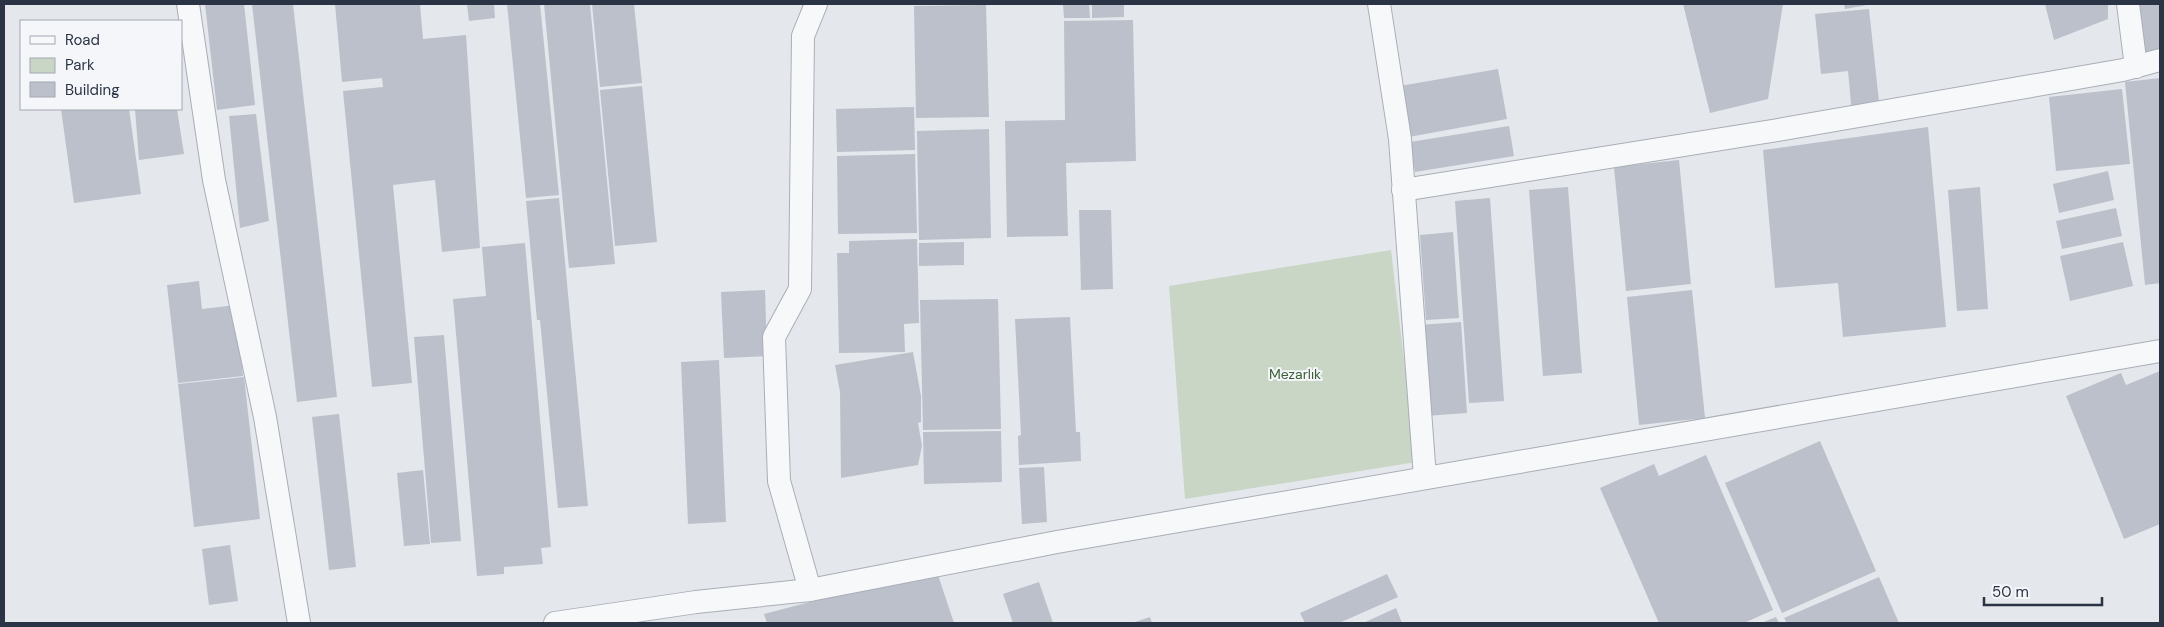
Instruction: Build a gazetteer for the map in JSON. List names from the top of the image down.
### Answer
{
  "parks": ["Mezarlık"],
  "legend": ["Road", "Park", "Building"],
  "scale_bar": "50 m"
}
